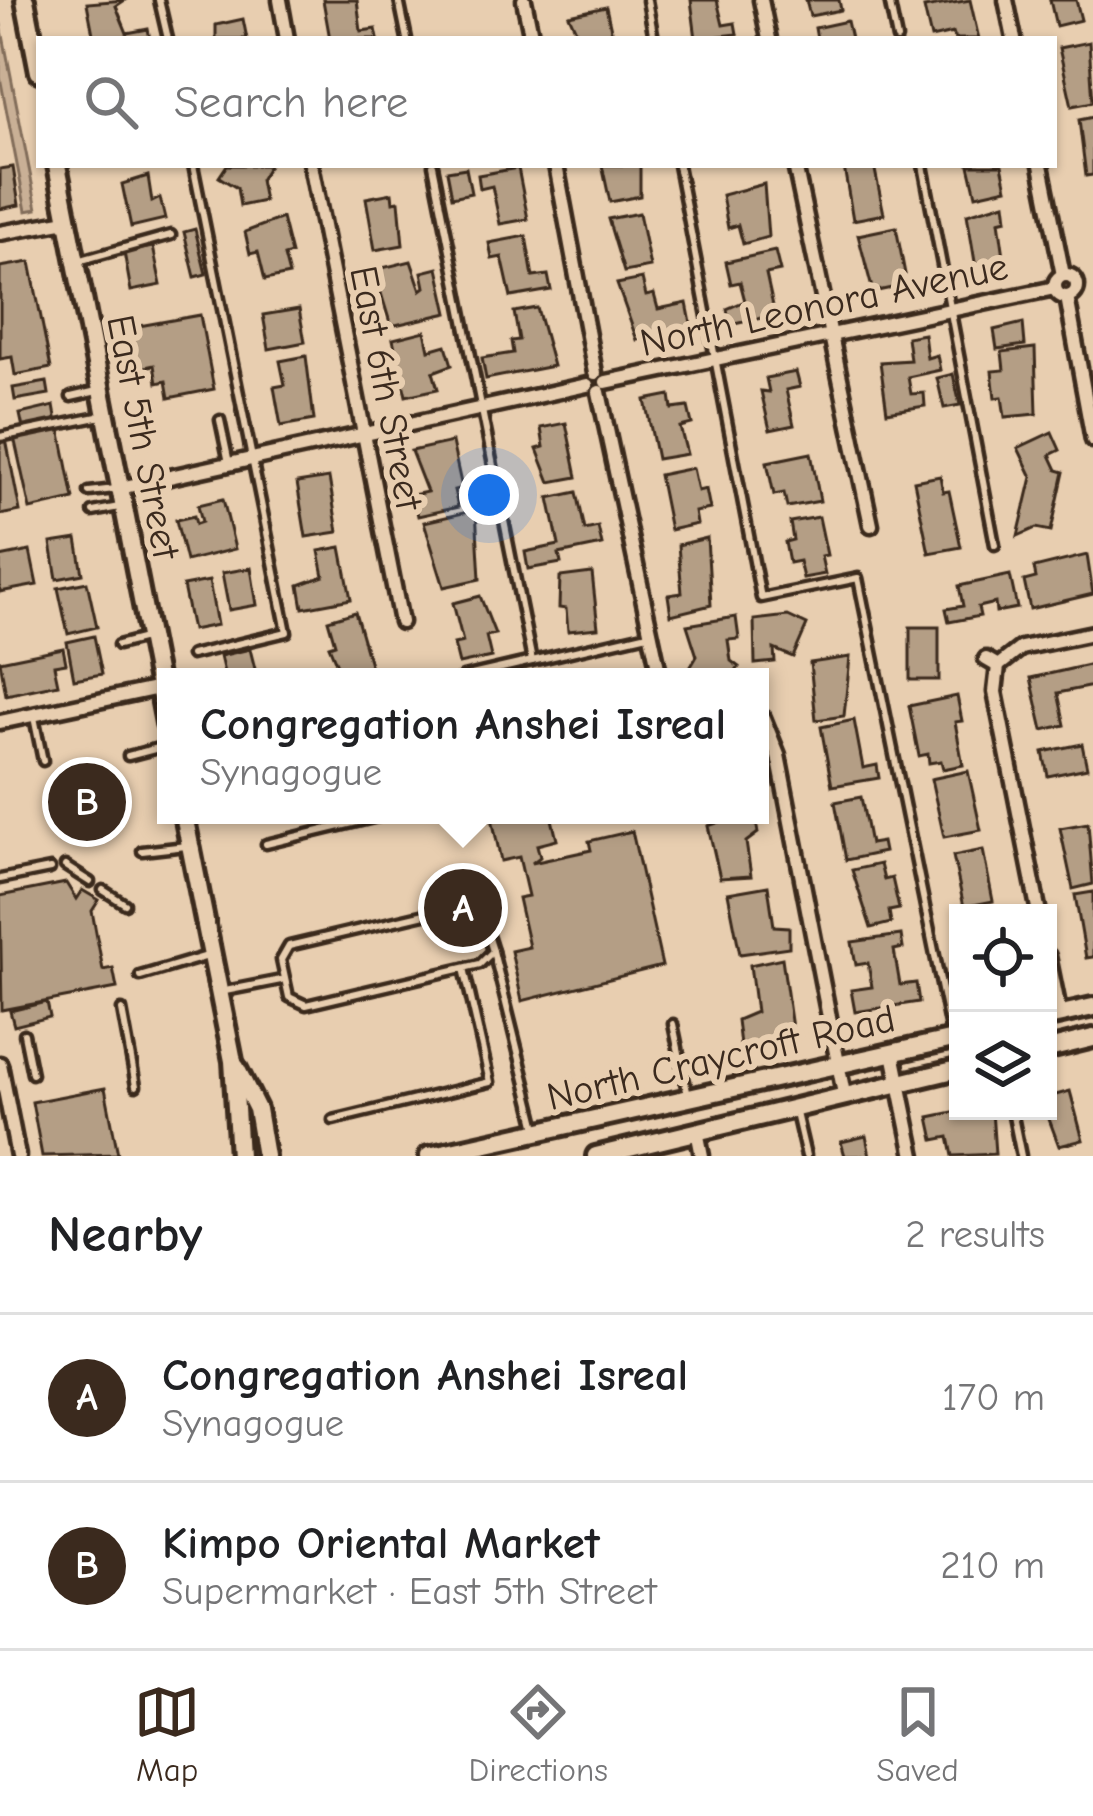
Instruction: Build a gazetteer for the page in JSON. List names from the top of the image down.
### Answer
{
  "streets": {
    "street": [
      "North Leonora Avenue",
      "East 6th Street",
      "East 5th Street",
      "North Craycroft Road"
    ]
  },
  "crossings": [
    ["North Leonora Avenue", "East 6th Street"],
    ["North Leonora Avenue", "East 5th Street"]
  ],
  "page": {
    "search": "Search here",
    "popup": ["Congregation Anshei Isreal", "Synagogue"],
    "pins": ["B", "A"],
    "heading": ["Nearby", "2 results"],
    "list": [
      {
        "mark": "A",
        "name": "Congregation Anshei Isreal",
        "note": "Synagogue",
        "value": "170 m"
      },
      {
        "mark": "B",
        "name": "Kimpo Oriental Market",
        "note": "Supermarket · East 5th Street",
        "value": "210 m"
      }
    ],
    "nav": ["Map", "Directions", "Saved"]
  }
}
